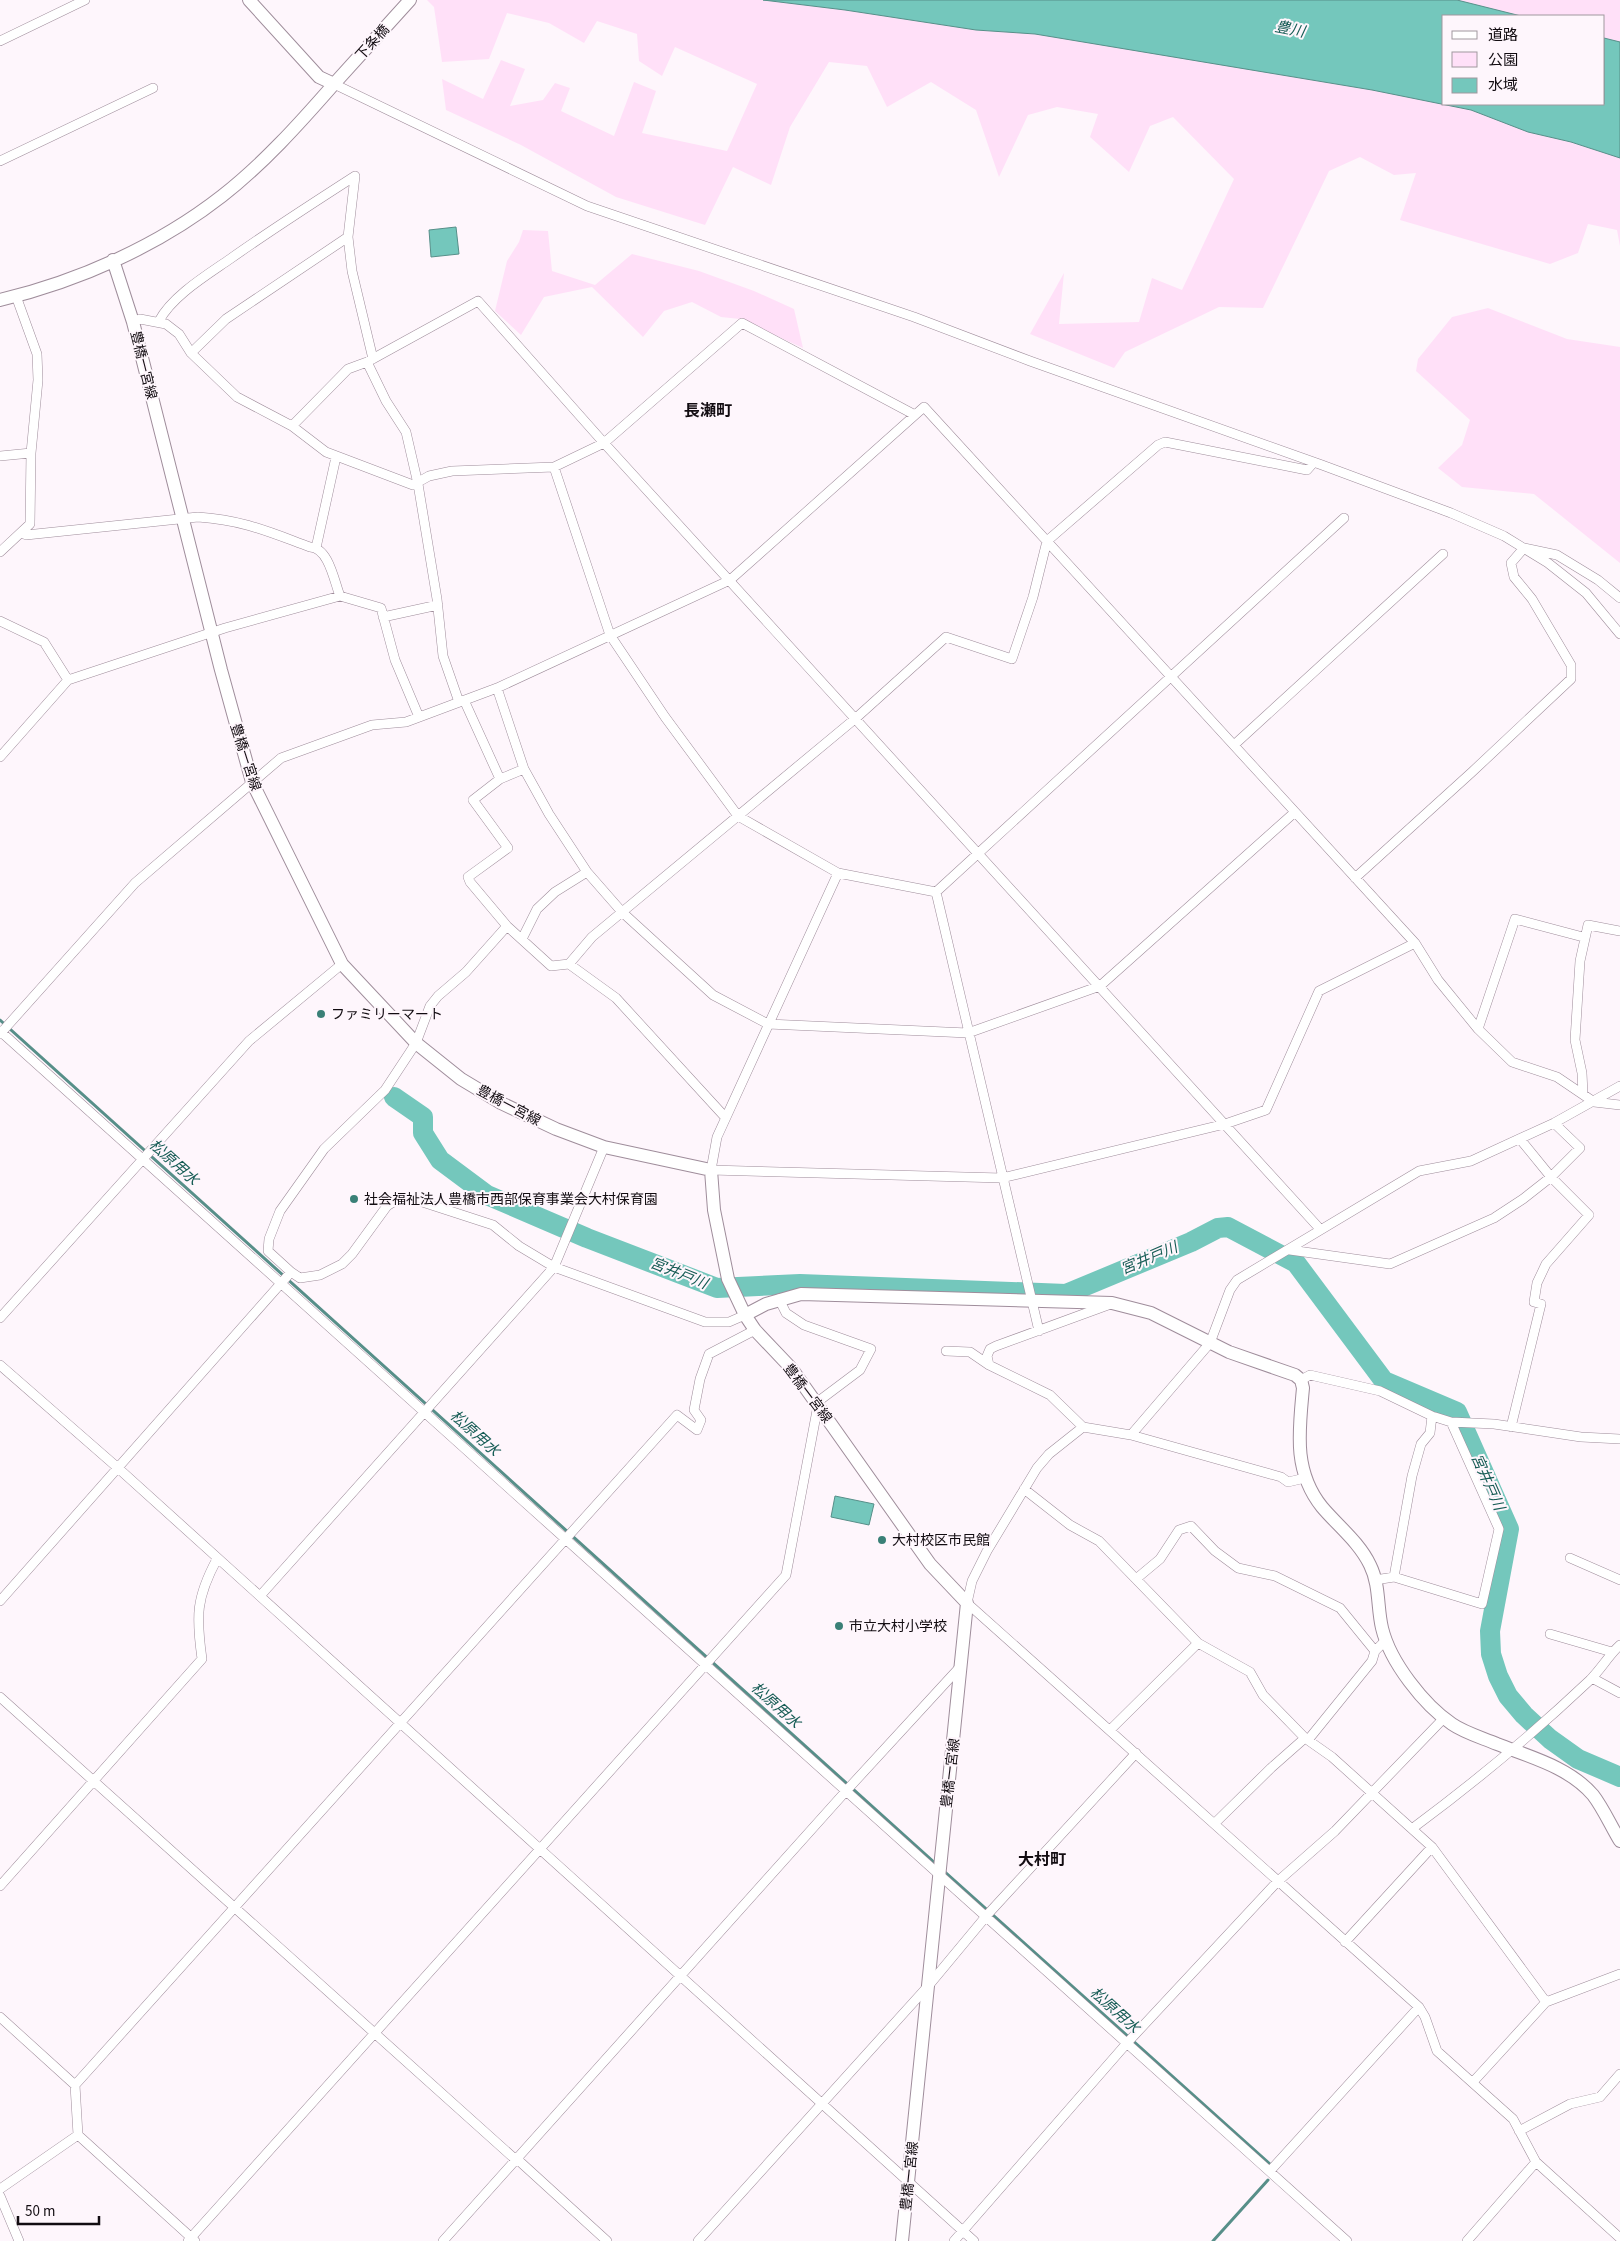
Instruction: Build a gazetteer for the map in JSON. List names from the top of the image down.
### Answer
{
  "streets": {
    "main road": ["下条橋", "豊橋一宮線"]
  },
  "districts": ["長瀬町", "大村町"],
  "water": ["豊川", "松原用水", "宮井戸川"],
  "places": [
    "ファミリーマート",
    "社会福祉法人豊橋市西部保育事業会大村保育園",
    "大村校区市民館",
    "市立大村小学校"
  ],
  "legend": ["道路", "公園", "水域"],
  "scale_bar": "50 m"
}
